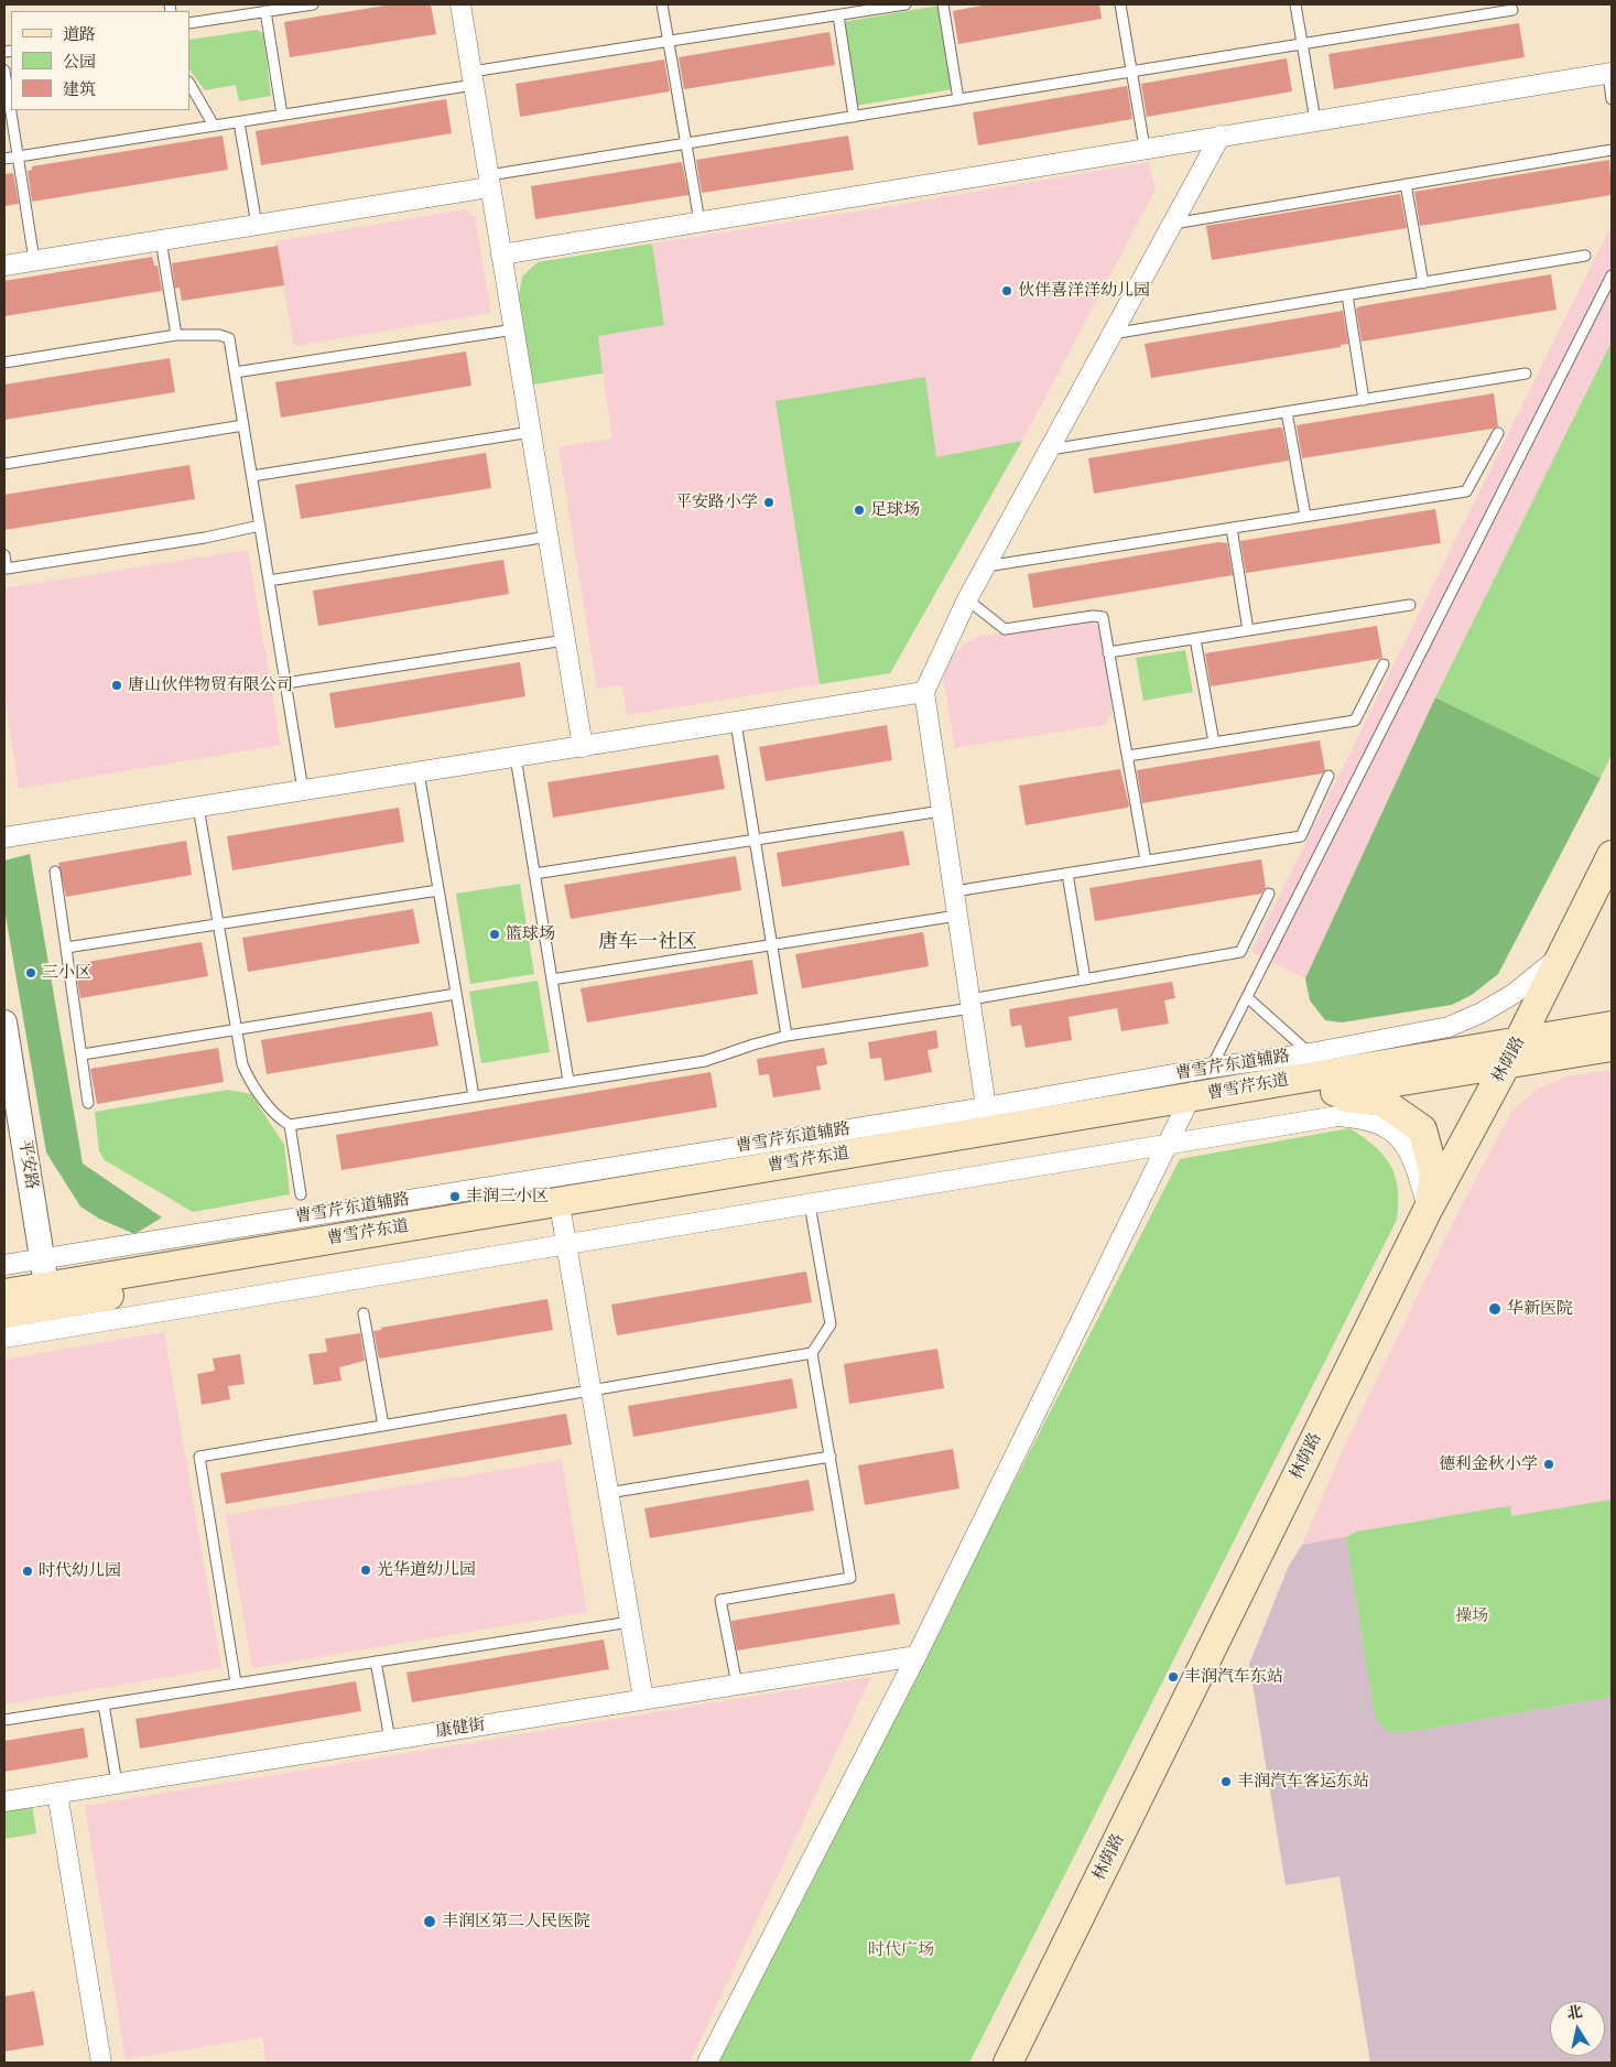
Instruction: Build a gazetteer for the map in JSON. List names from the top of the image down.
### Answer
{
  "streets": {
    "main road": ["林荫路", "曹雪芹东道"],
    "street": ["曹雪芹东道辅路", "平安路", "康健街"]
  },
  "crossings": [
    ["林荫路", "曹雪芹东道辅路"],
    ["林荫路", "曹雪芹东道"],
    ["曹雪芹东道辅路", "曹雪芹东道"],
    ["曹雪芹东道辅路", "平安路"],
    ["曹雪芹东道", "平安路"]
  ],
  "districts": ["唐车一社区"],
  "parks": ["操场", "时代广场"],
  "places": [
    "伙伴喜洋洋幼儿园",
    "平安路小学",
    "足球场",
    "唐山伙伴物贸有限公司",
    "篮球场",
    "三小区",
    "丰润三小区",
    "华新医院",
    "德利金秋小学",
    "光华道幼儿园",
    "时代幼儿园",
    "丰润汽车东站",
    "丰润汽车客运东站",
    "丰润区第二人民医院"
  ],
  "legend": ["道路", "公园", "建筑"],
  "north": "top"
}
